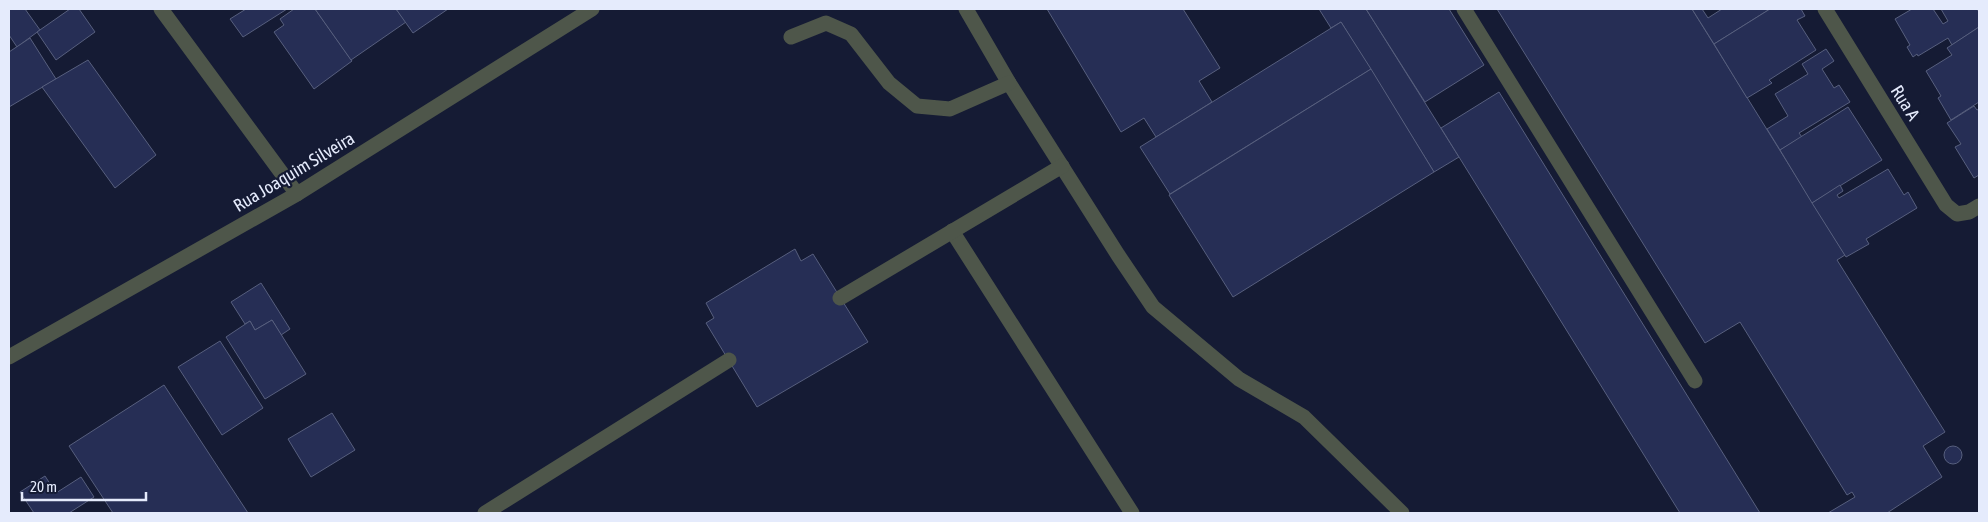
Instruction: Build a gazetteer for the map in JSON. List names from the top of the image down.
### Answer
{
  "streets": {
    "street": ["Rua A", "Rua Joaquim Silveira"]
  },
  "scale_bar": "20 m"
}
